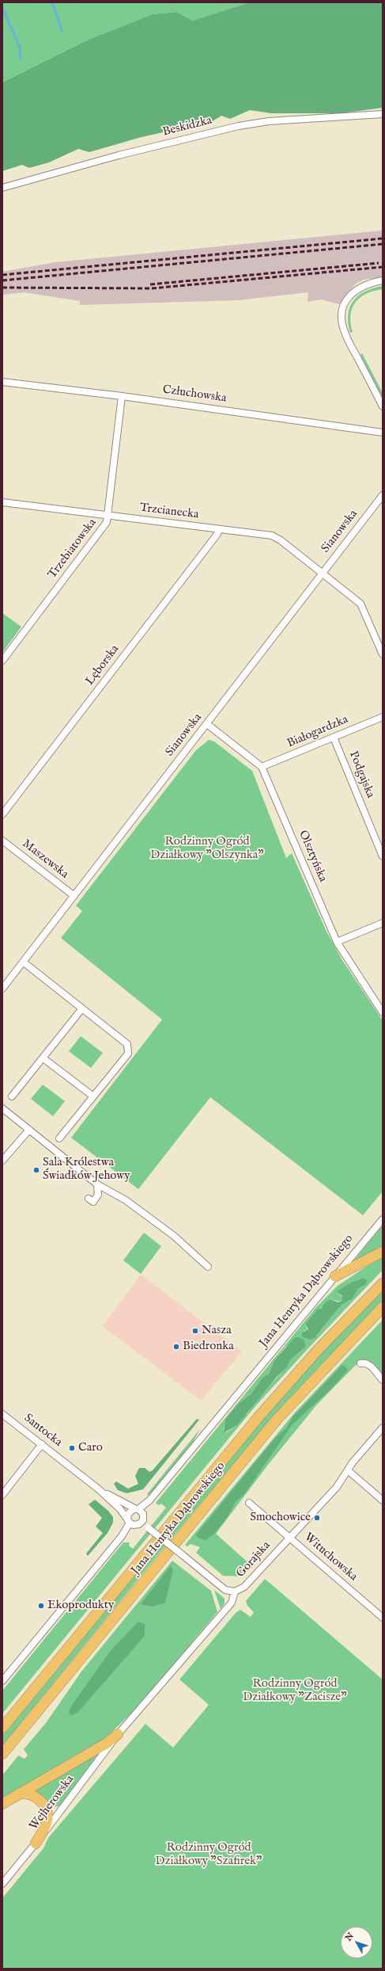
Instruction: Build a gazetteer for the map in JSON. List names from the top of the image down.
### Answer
{
  "streets": {
    "main road": ["Jana Henryka Dąbrowskiego"],
    "street": [
      "Beskidzka",
      "Człuchowska",
      "Trzcianecka",
      "Sianowska",
      "Trzebiatowska",
      "Lęborska",
      "Białogardzka",
      "Podgajska",
      "Olsztyńska",
      "Maszewska",
      "Santocka",
      "Wituchowska",
      "Gorajska",
      "Wejherowska"
    ]
  },
  "crossings": [
    ["Człuchowska", "Trzebiatowska"],
    ["Trzcianecka", "Sianowska"],
    ["Trzcianecka", "Trzebiatowska"],
    ["Trzcianecka", "Lęborska"],
    ["Sianowska", "Olsztyńska"],
    ["Sianowska", "Maszewska"],
    ["Białogardzka", "Podgajska"],
    ["Białogardzka", "Olsztyńska"],
    ["Jana Henryka Dąbrowskiego", "Santocka"],
    ["Wituchowska", "Gorajska"],
    ["Gorajska", "Wejherowska"]
  ],
  "parks": ["Rodzinny Ogród Działkowy \"Olszynka\"", "Rodzinny Ogród Działkowy \"Zacisze\"", "Rodzinny Ogród Działkowy \"Szafirek\""],
  "places": [
    "Sala Królestwa Świadków Jehowy",
    "Nasza",
    "Biedronka",
    "Caro",
    "Smochowice",
    "Ekoprodukty"
  ],
  "north": "top left"
}
